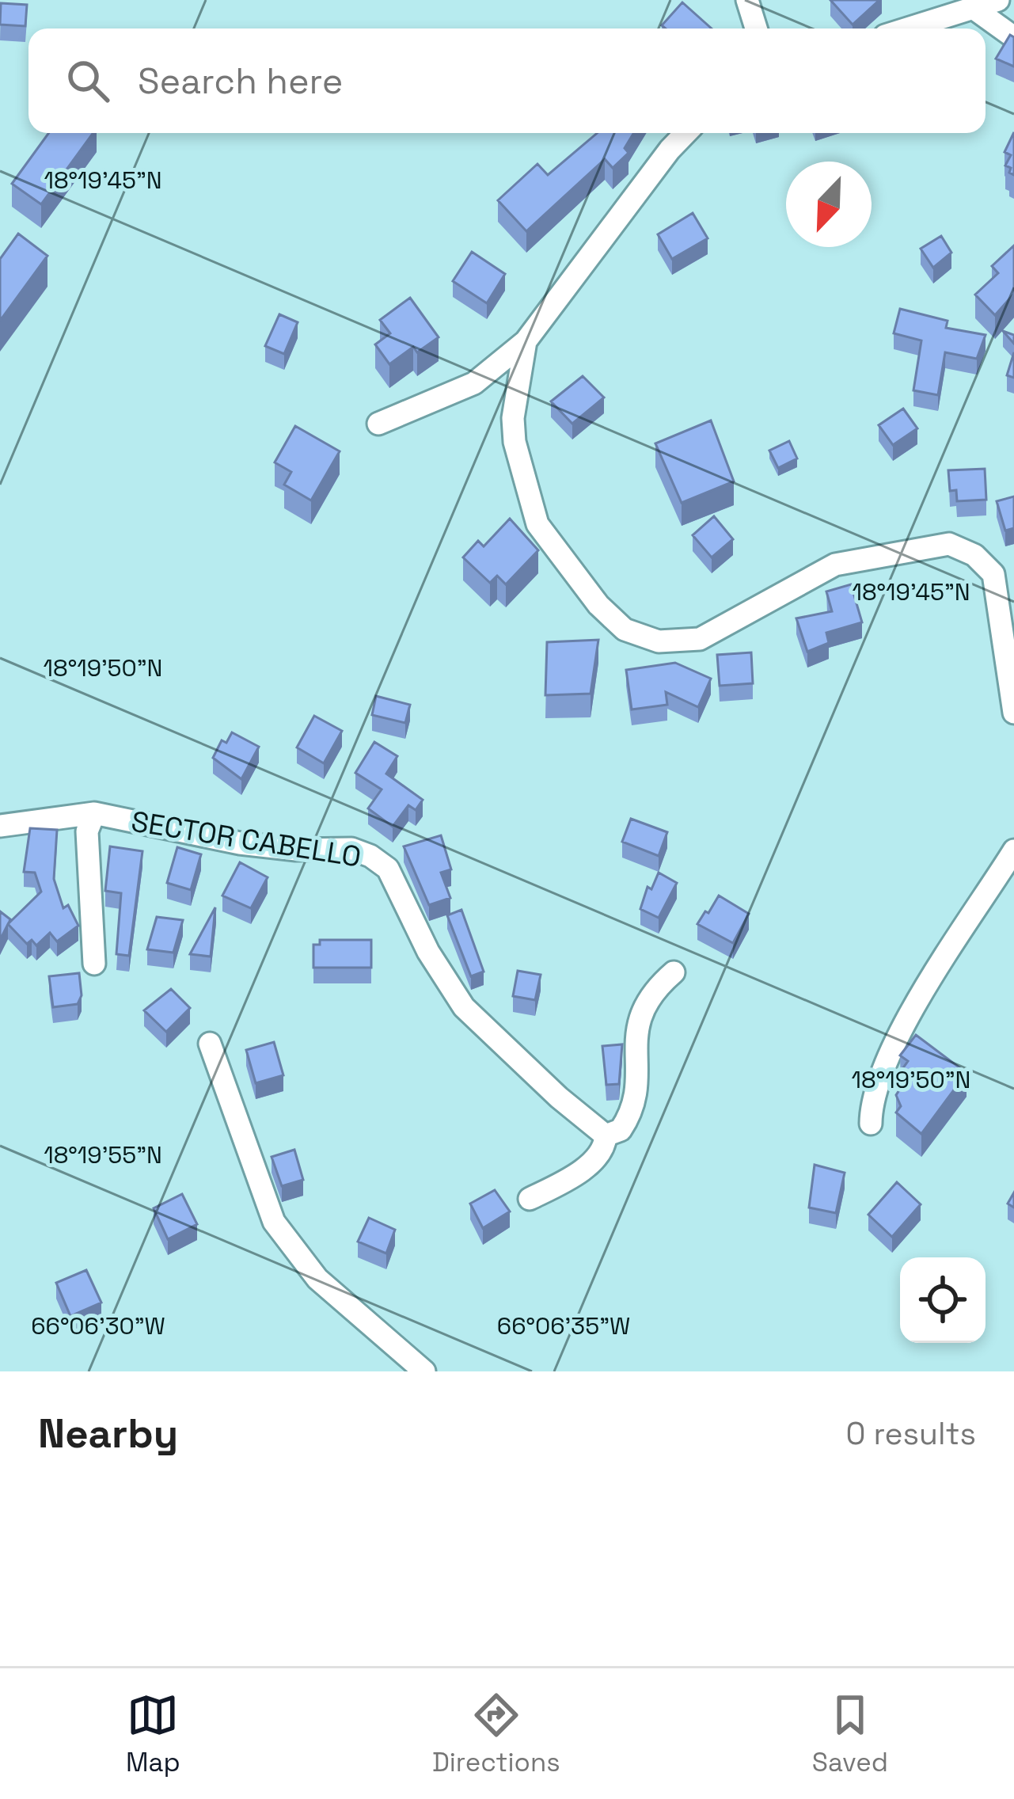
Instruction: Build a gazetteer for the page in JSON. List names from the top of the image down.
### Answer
{
  "streets": {
    "street": ["SECTOR CABELLO"]
  },
  "north": "bottom left",
  "page": {
    "search": "Search here",
    "heading": ["Nearby", "0 results"],
    "nav": ["Map", "Directions", "Saved"]
  },
  "coordinates": [
    "18°19'45\"N",
    "18°19'50\"N",
    "18°19'55\"N",
    "66°06'30\"W",
    "66°06'35\"W"
  ]
}
